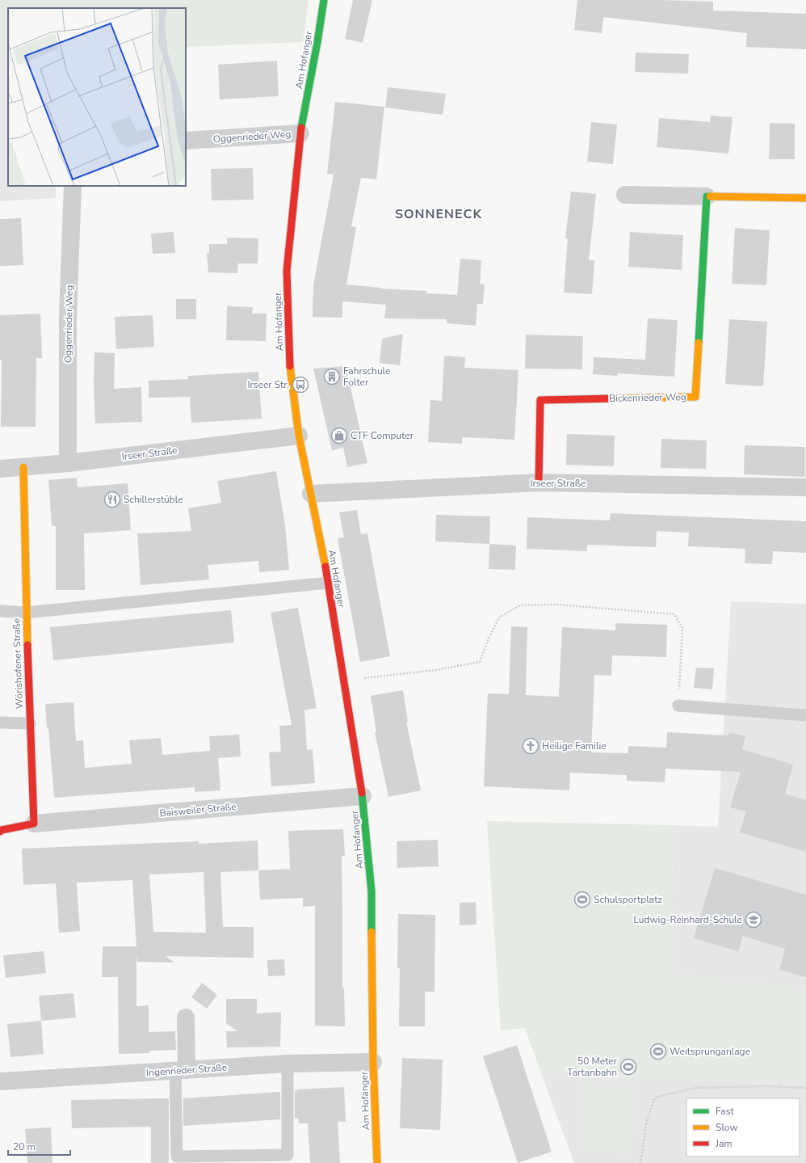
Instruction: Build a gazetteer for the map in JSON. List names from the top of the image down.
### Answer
{
  "streets": {
    "street": [
      "Am Hofanger",
      "Oggenrieder Weg",
      "Bickenrieder Weg",
      "Irseer Straße",
      "Wörishofener Straße",
      "Baisweiler Straße",
      "Ingenrieder Straße"
    ]
  },
  "crossings": [
    ["Am Hofanger", "Oggenrieder Weg"],
    ["Am Hofanger", "Irseer Straße"],
    ["Am Hofanger", "Baisweiler Straße"],
    ["Am Hofanger", "Ingenrieder Straße"],
    ["Oggenrieder Weg", "Irseer Straße"],
    ["Bickenrieder Weg", "Irseer Straße"],
    ["Irseer Straße", "Wörishofener Straße"],
    ["Wörishofener Straße", "Baisweiler Straße"]
  ],
  "districts": ["SONNENECK"],
  "places": {
    "building": ["Fahrschule Folter"],
    "bus stop": ["Irseer Str."],
    "shop": ["CTF Computer"],
    "restaurant": ["Schillerstüble"],
    "church": ["Heilige Familie"],
    "sports": ["Schulsportplatz", "Weitsprunganlage", "50 Meter Tartanbahn"],
    "school or university": ["Ludwig-Reinhard-Schule"]
  },
  "legend": ["Fast", "Slow", "Jam"],
  "scale_bar": "20 m"
}
